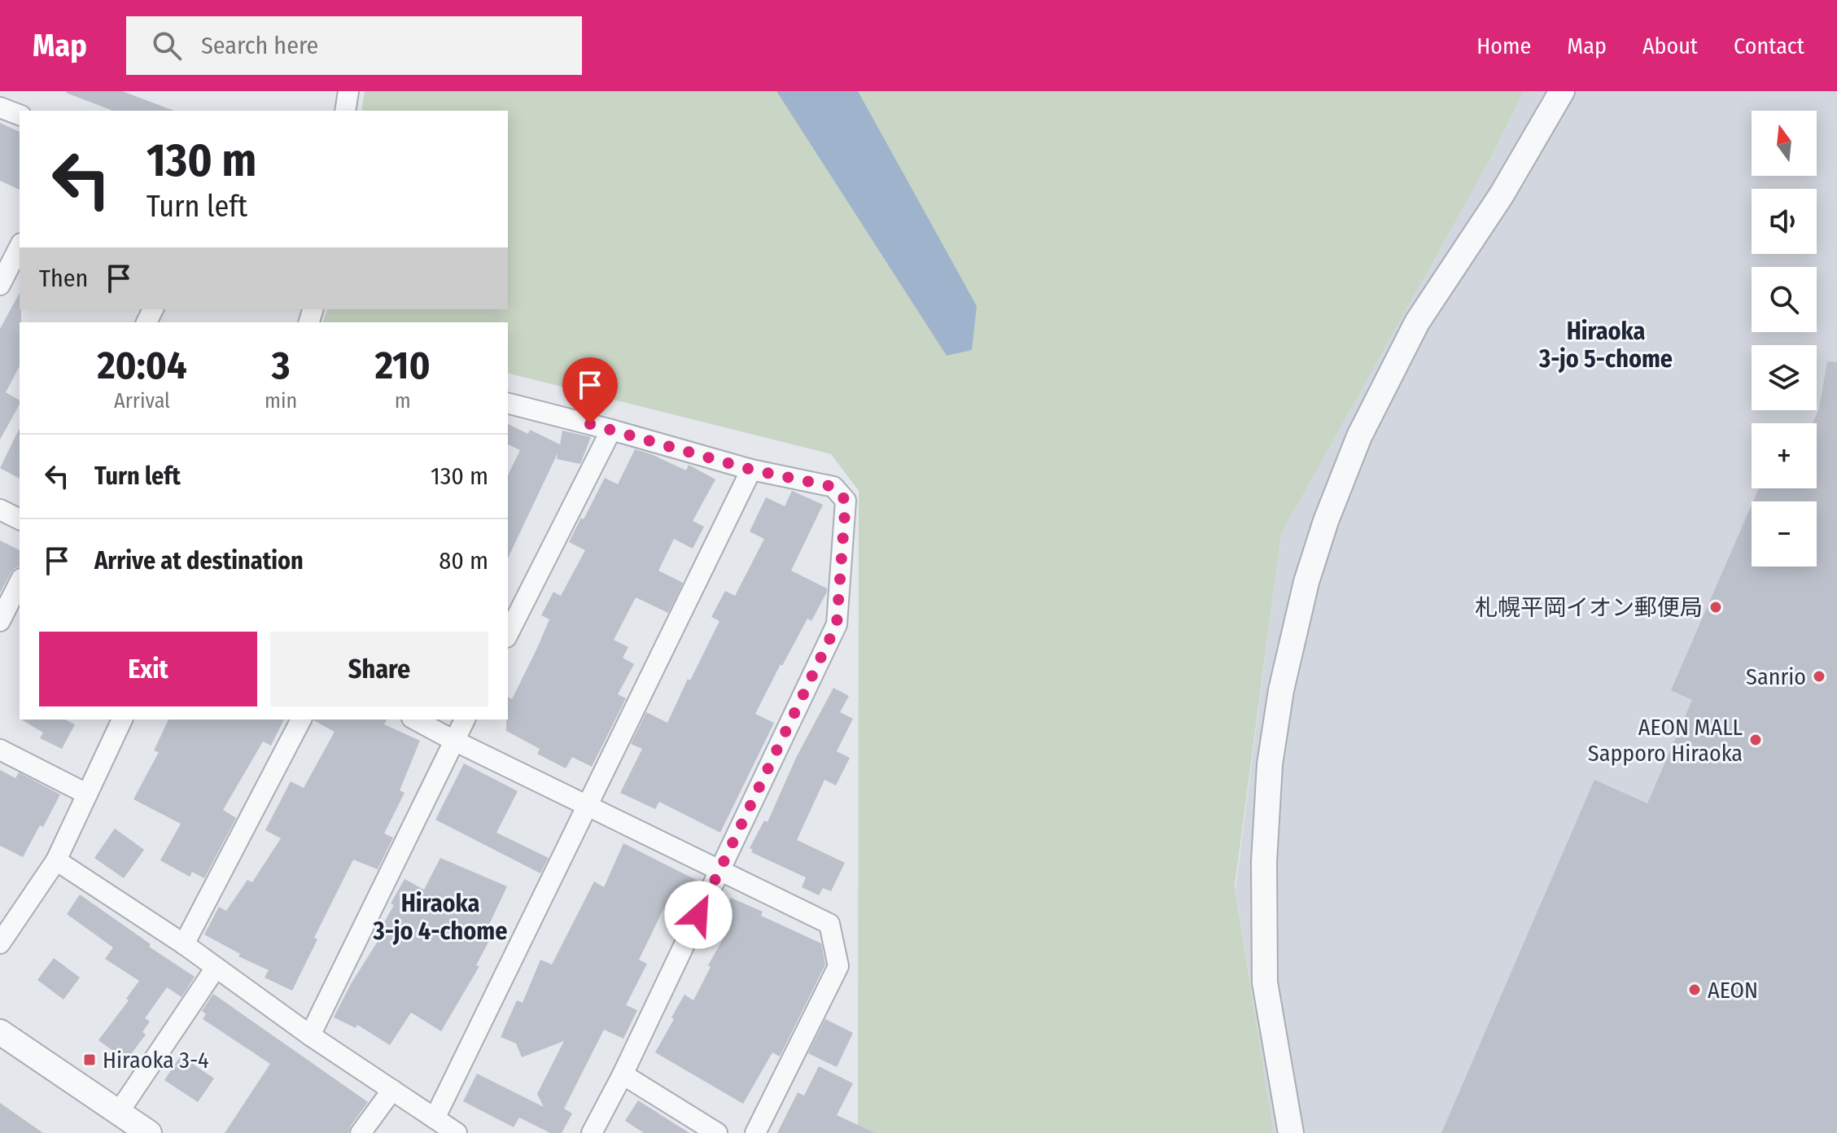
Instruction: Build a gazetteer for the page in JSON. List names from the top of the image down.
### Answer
{
  "districts": ["Hiraoka 3-jo 5-chome", "Hiraoka 3-jo 4-chome"],
  "places": {
    "other": [
      "札幌平岡イオン郵便局",
      "Sanrio",
      "AEON MALL Sapporo Hiraoka",
      "AEON"
    ],
    "transit": ["Hiraoka 3-4"]
  },
  "north": "top",
  "page": {
    "header": "Map",
    "search": "Search here",
    "nav": [
      "Home",
      "Map",
      "About",
      "Contact"
    ],
    "map_buttons": ["+", "−"],
    "turn": ["130 m", "Turn left"],
    "then": "Then",
    "eta": [
      "20:04",
      "Arrival",
      "3",
      "min",
      "210",
      "m"
    ],
    "list": [
      {
        "name": "Turn left",
        "value": "130 m"
      },
      {
        "name": "Arrive at destination",
        "value": "80 m"
      }
    ],
    "buttons": ["Exit", "Share"]
  }
}
